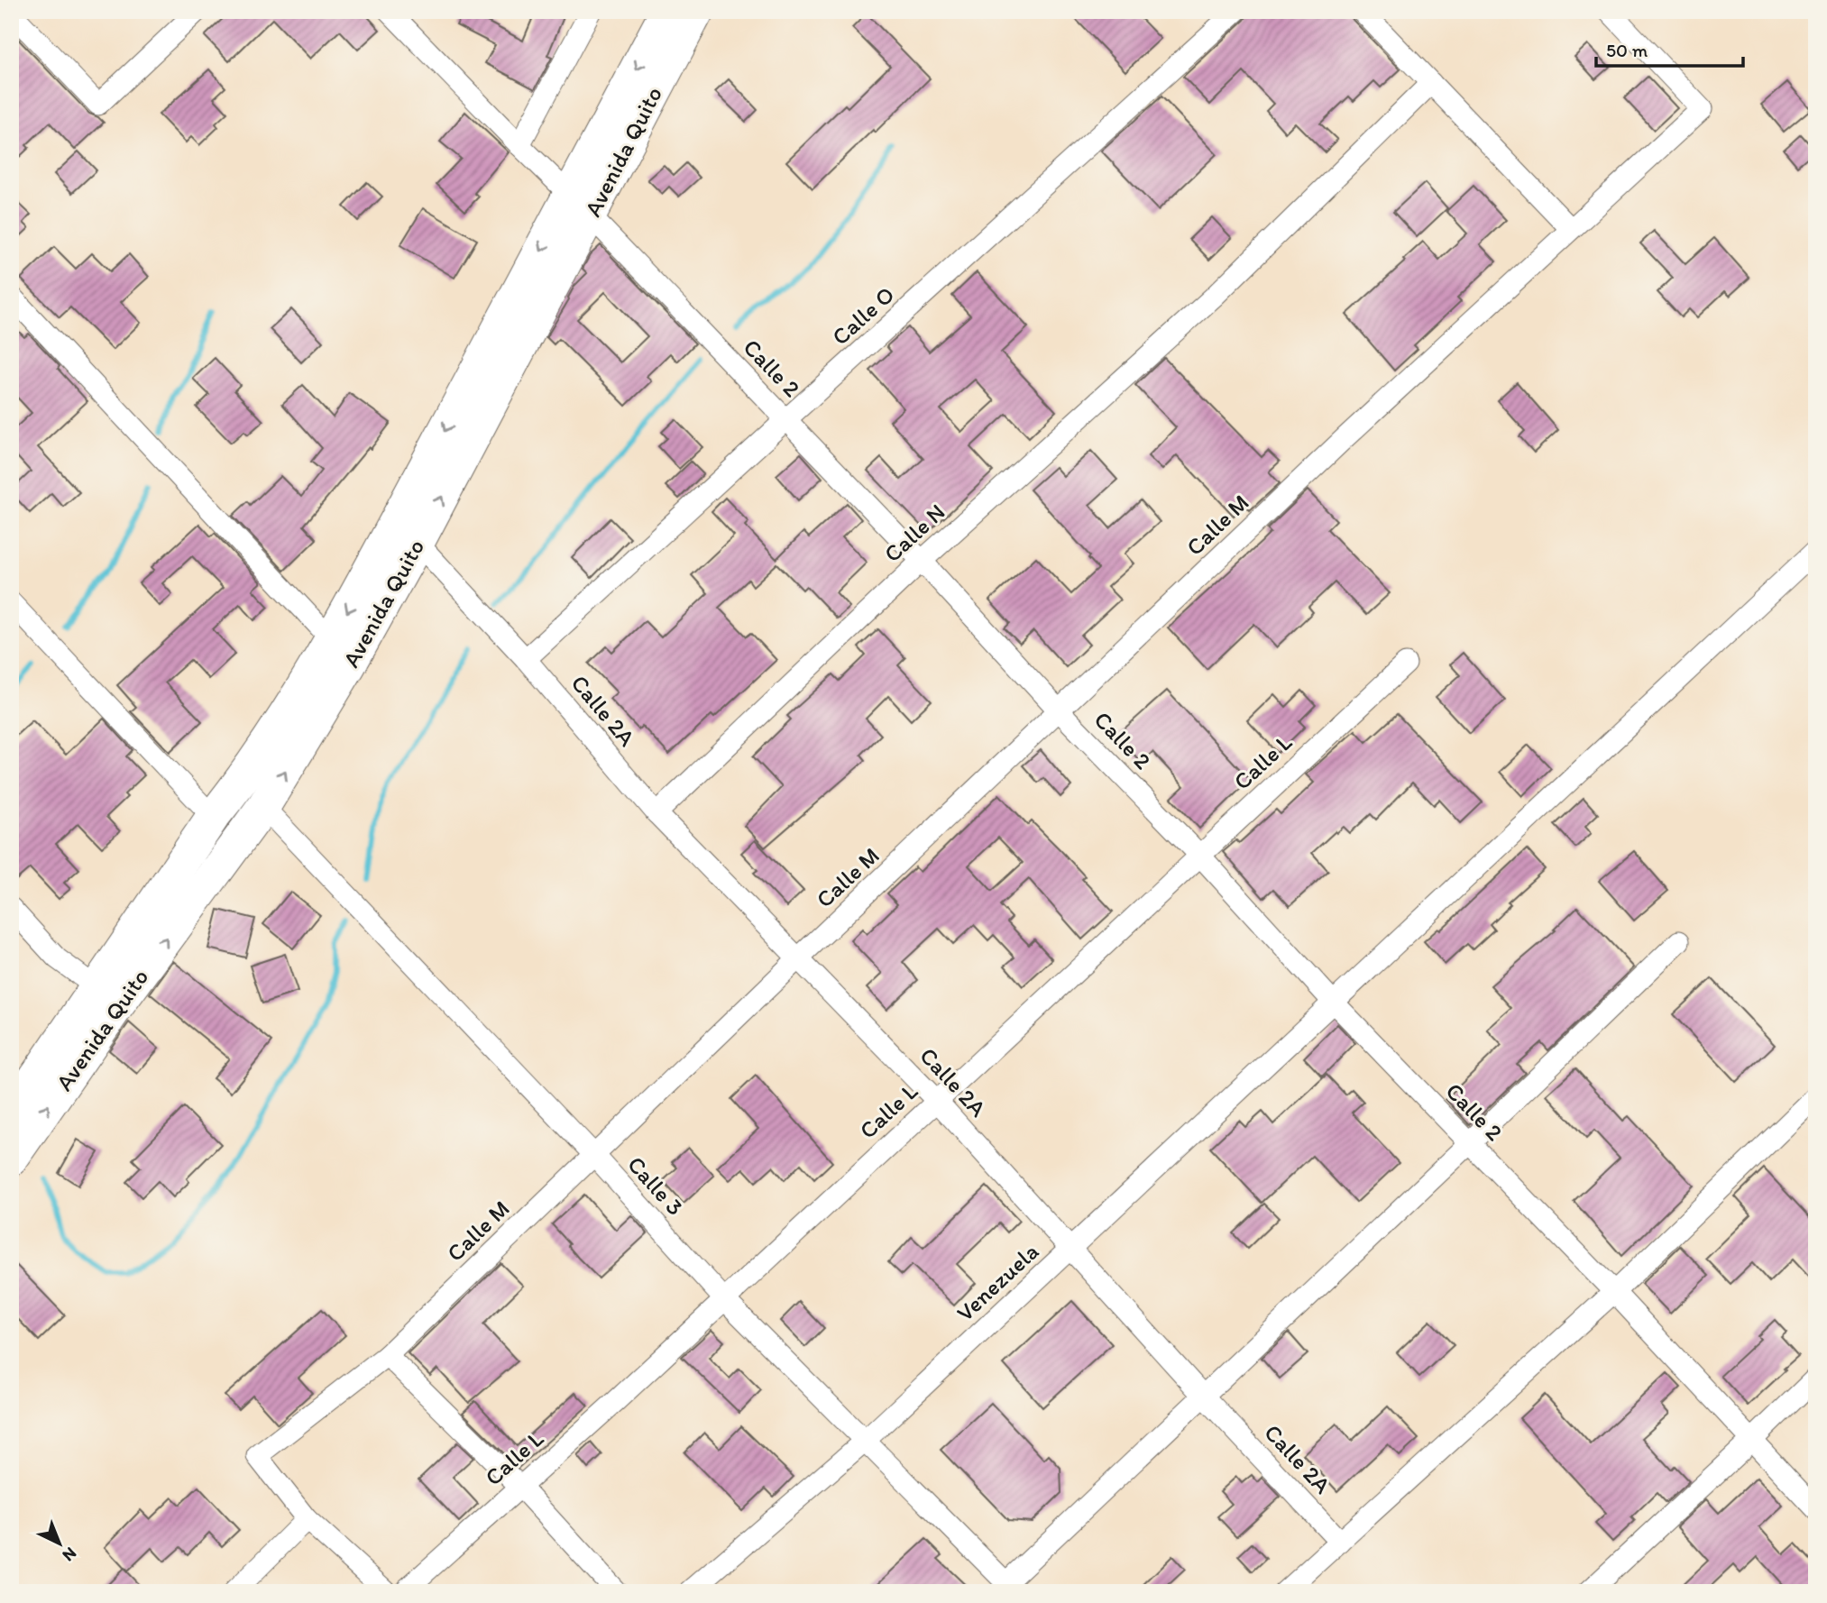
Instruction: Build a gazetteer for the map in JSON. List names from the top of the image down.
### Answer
{
  "streets": {
    "highway": ["Avenida Quito"],
    "street": [
      "Calle O",
      "Calle 2",
      "Calle M",
      "Calle N",
      "Calle 2A",
      "Calle L",
      "Calle 3",
      "Venezuela"
    ]
  },
  "crossings": [
    ["Avenida Quito", "Calle 2"],
    ["Avenida Quito", "Calle 2A"],
    ["Avenida Quito", "Calle 3"],
    ["Calle O", "Calle 2"],
    ["Calle O", "Calle 2A"],
    ["Calle 2", "Calle M"],
    ["Calle 2", "Calle N"],
    ["Calle 2", "Calle L"],
    ["Calle 2", "Venezuela"],
    ["Calle M", "Calle 2A"],
    ["Calle M", "Calle 3"],
    ["Calle N", "Calle 2A"],
    ["Calle 2A", "Calle L"],
    ["Calle 2A", "Venezuela"],
    ["Calle L", "Calle 3"],
    ["Calle 3", "Venezuela"]
  ],
  "scale_bar": "50 m",
  "north": "bottom right"
}
